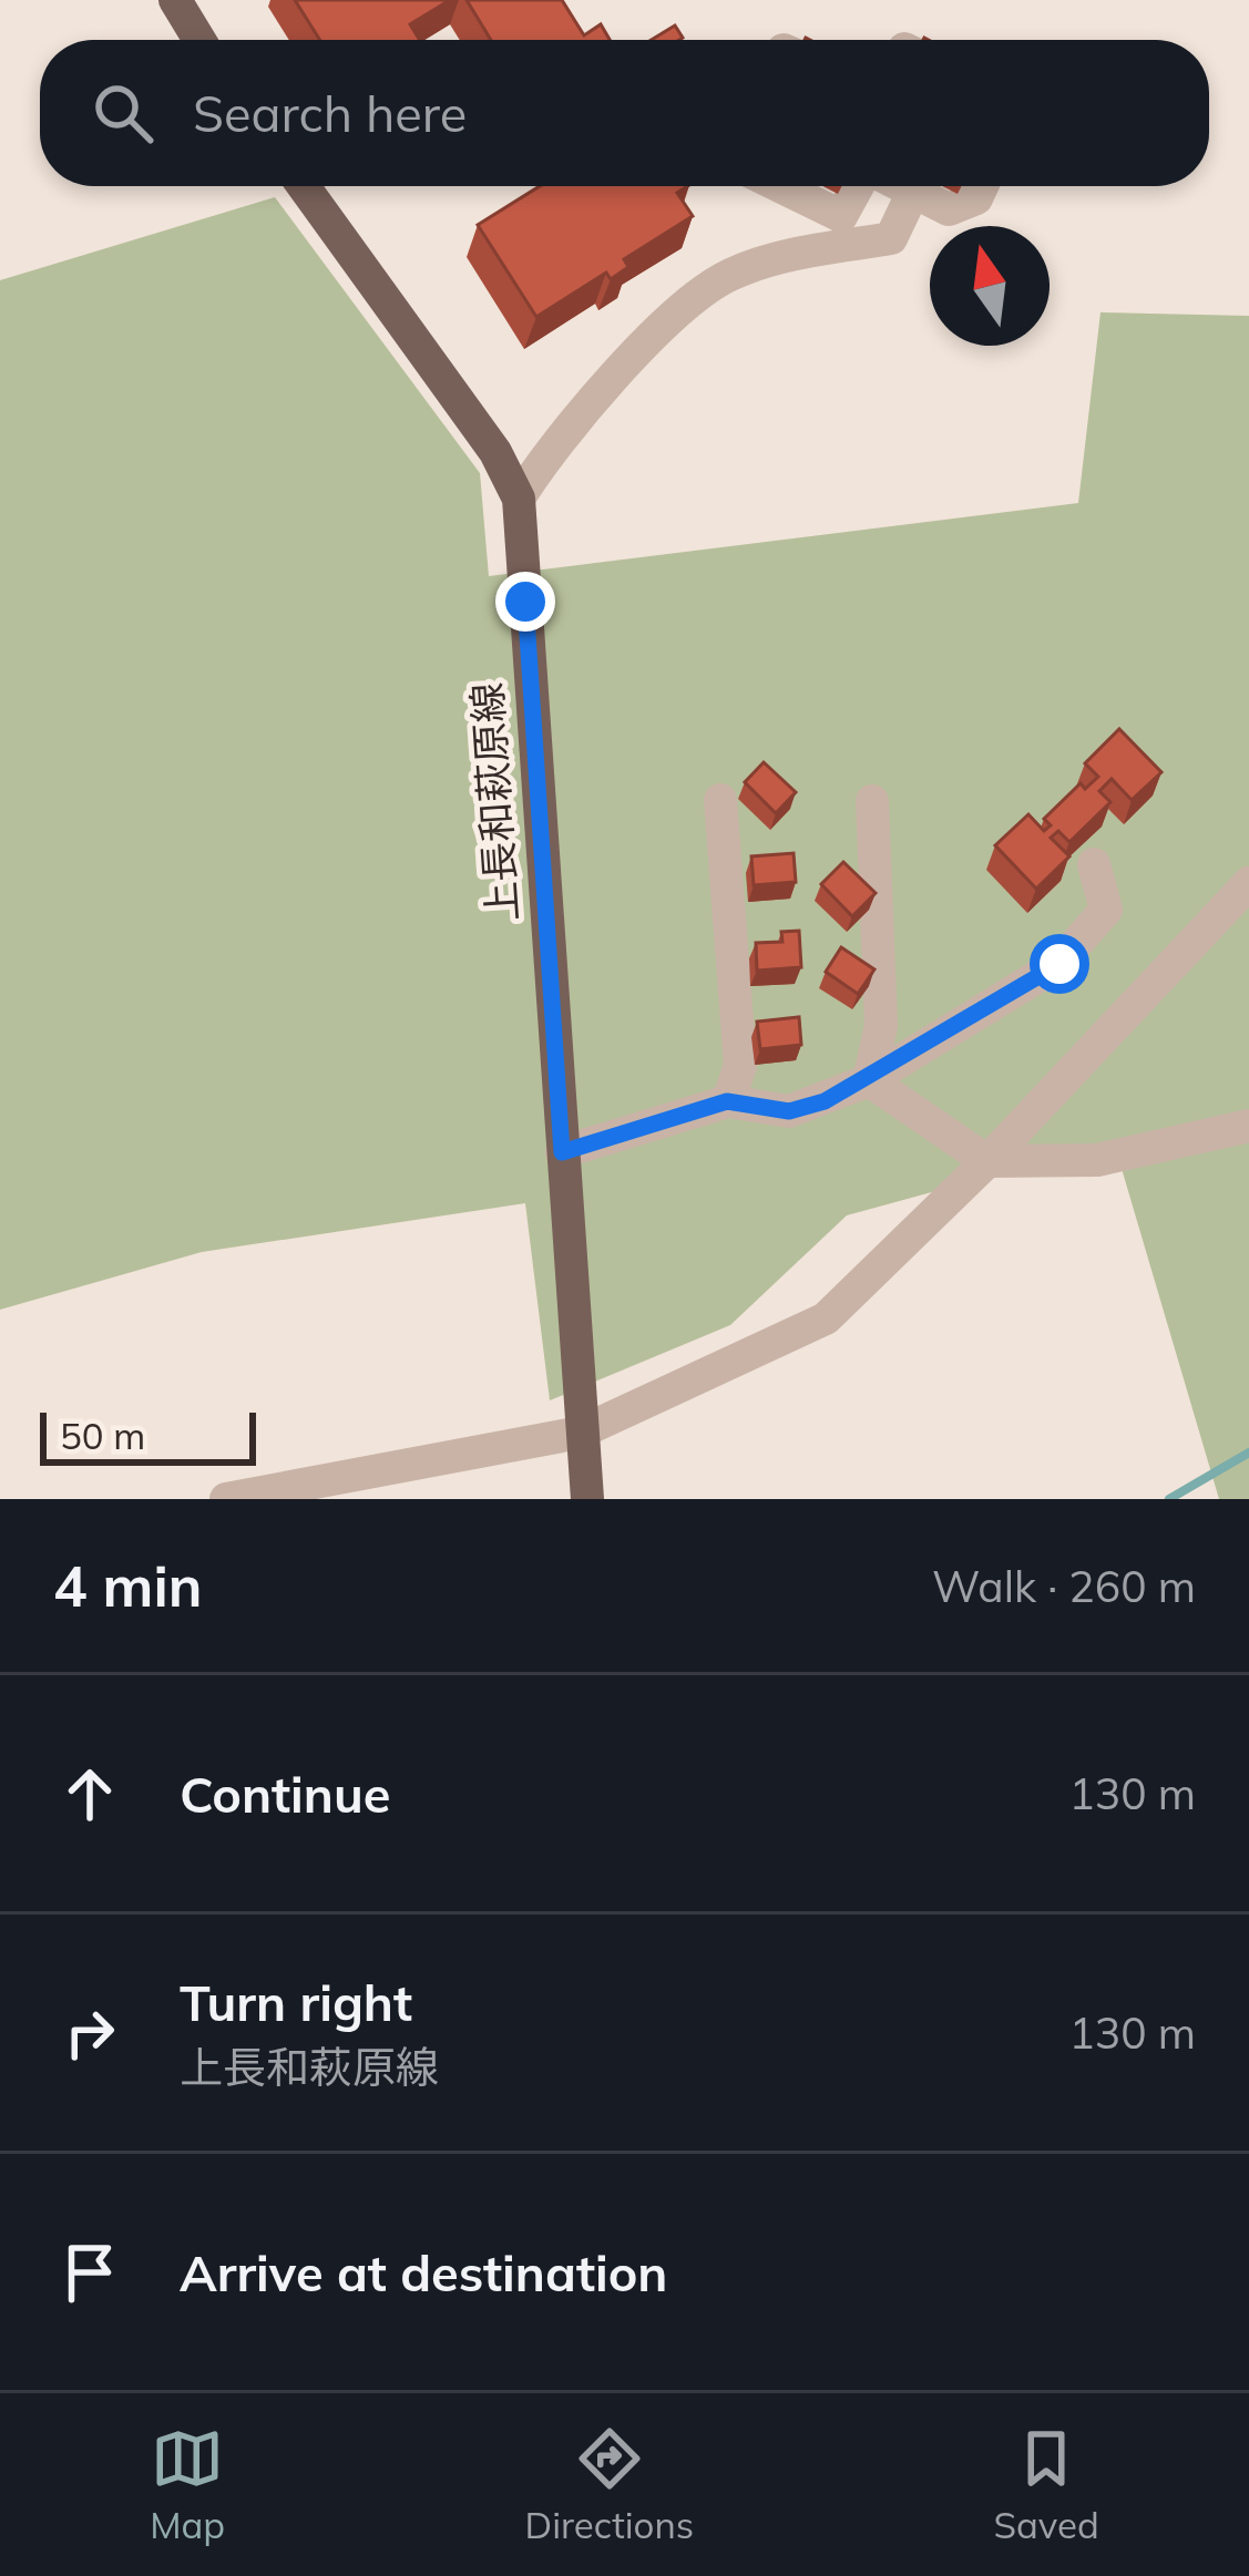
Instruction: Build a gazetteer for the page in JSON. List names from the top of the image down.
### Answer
{
  "streets": {
    "main road": ["上長和萩原線"]
  },
  "scale_bar": "50 m",
  "north": "top",
  "page": {
    "search": "Search here",
    "scale": "50 m",
    "heading": ["4 min", "Walk · 260 m"],
    "list": [
      ["Continue", "130 m"],
      ["Turn right", "上長和萩原線", "130 m"],
      "Arrive at destination"
    ],
    "nav": ["Map", "Directions", "Saved"]
  }
}
